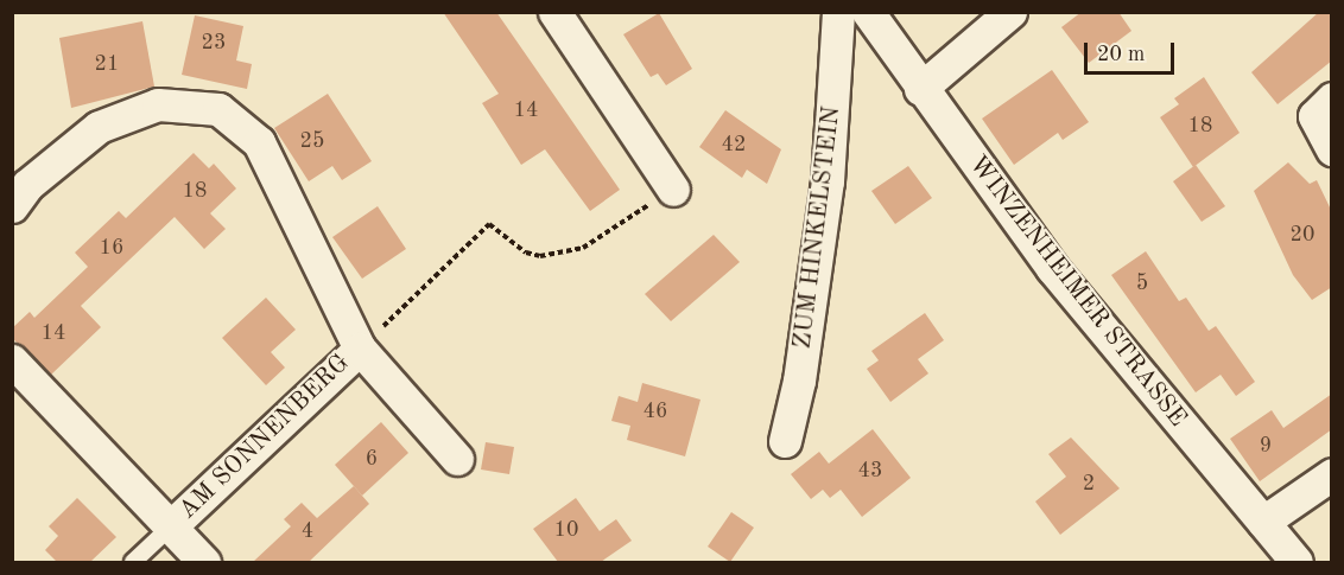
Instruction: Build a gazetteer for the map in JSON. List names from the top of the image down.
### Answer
{
  "streets": {
    "street": ["ZUM HINKELSTEIN", "WINZENHEIMER STRASSE", "AM SONNENBERG"]
  },
  "house_numbers": [
    "23",
    "21",
    "14",
    "18",
    "25",
    "42",
    "18",
    "20",
    "16",
    "5",
    "14",
    "46",
    "9",
    "6",
    "43",
    "2",
    "10",
    "4"
  ],
  "scale_bar": "20 m"
}
